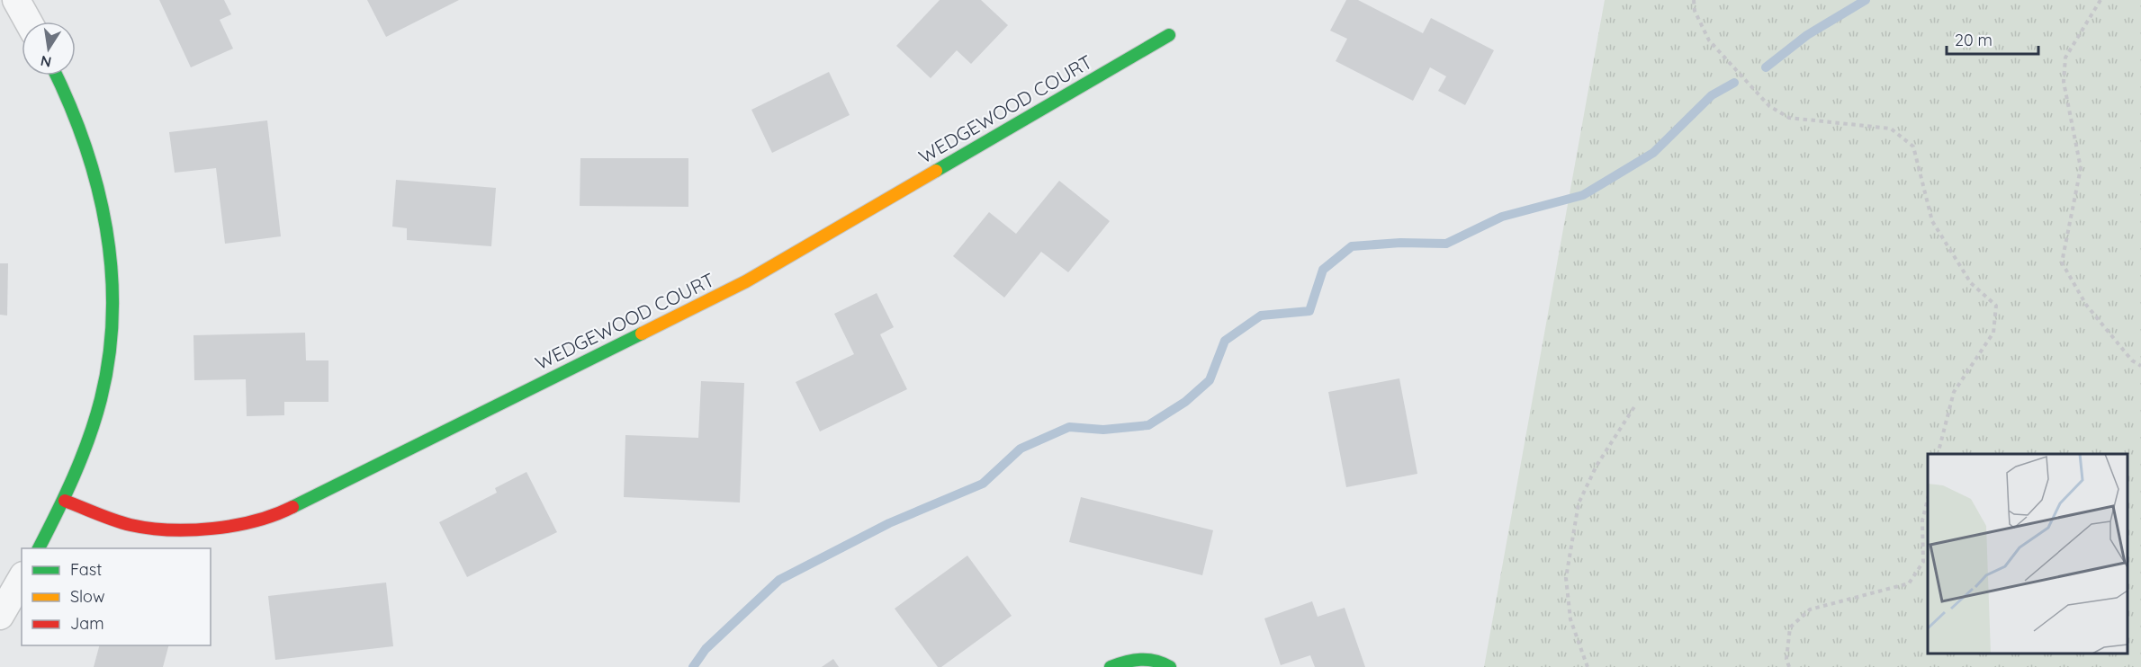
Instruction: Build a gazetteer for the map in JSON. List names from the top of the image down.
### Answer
{
  "streets": {
    "street": ["WEDGEWOOD COURT"]
  },
  "legend": ["Fast", "Slow", "Jam"],
  "scale_bar": "20 m",
  "north": "bottom"
}
